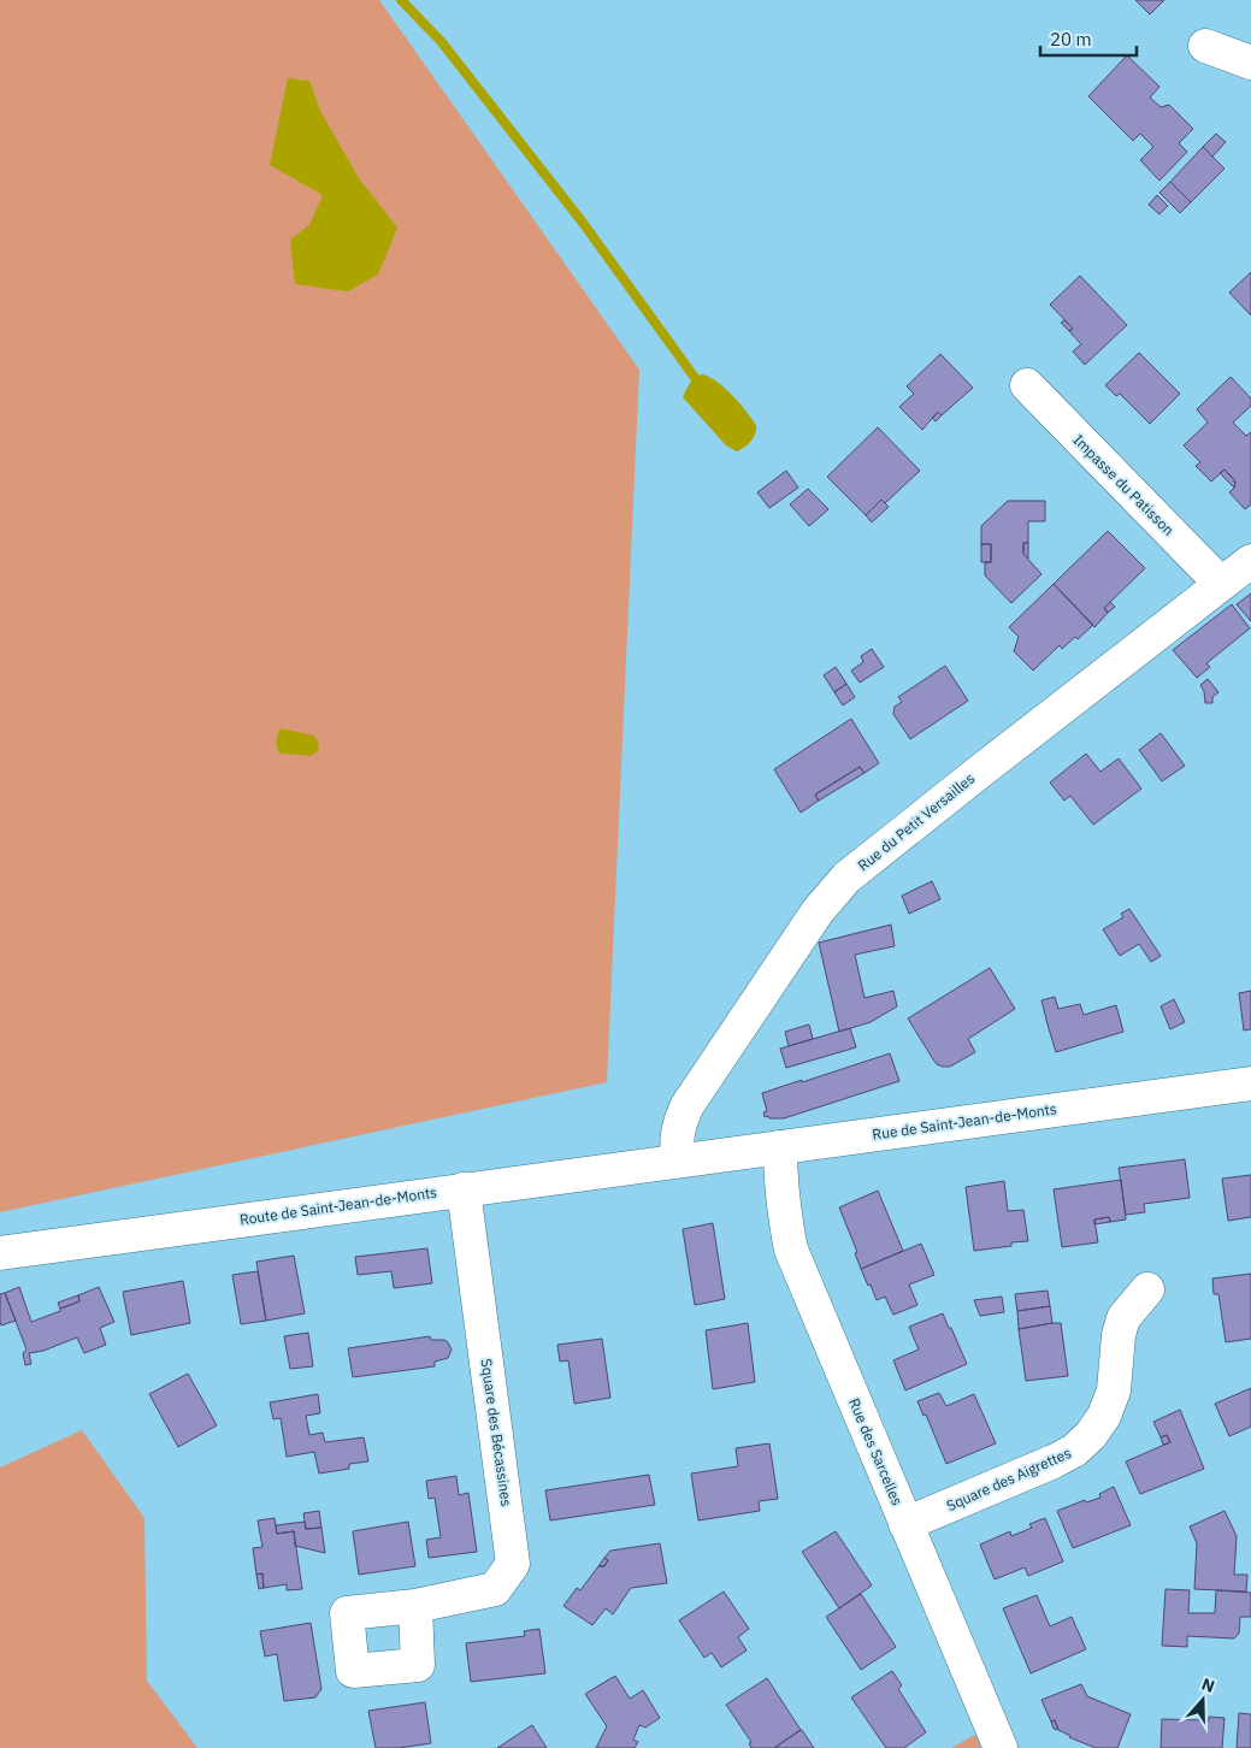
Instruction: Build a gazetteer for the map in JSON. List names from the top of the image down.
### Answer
{
  "streets": {
    "street": [
      "Impasse du Patisson",
      "Rue du Petit Versailles",
      "Rue de Saint-Jean-de-Monts",
      "Route de Saint-Jean-de-Monts",
      "Square des Bécassines",
      "Rue des Sarcelles",
      "Square des Aigrettes"
    ]
  },
  "crossings": [
    ["Impasse du Patisson", "Rue du Petit Versailles"],
    ["Rue du Petit Versailles", "Rue de Saint-Jean-de-Monts"],
    ["Rue du Petit Versailles", "Route de Saint-Jean-de-Monts"],
    ["Rue de Saint-Jean-de-Monts", "Route de Saint-Jean-de-Monts"],
    ["Rue de Saint-Jean-de-Monts", "Rue des Sarcelles"],
    ["Route de Saint-Jean-de-Monts", "Square des Bécassines"],
    ["Rue des Sarcelles", "Square des Aigrettes"]
  ],
  "scale_bar": "20 m",
  "north": "top"
}
